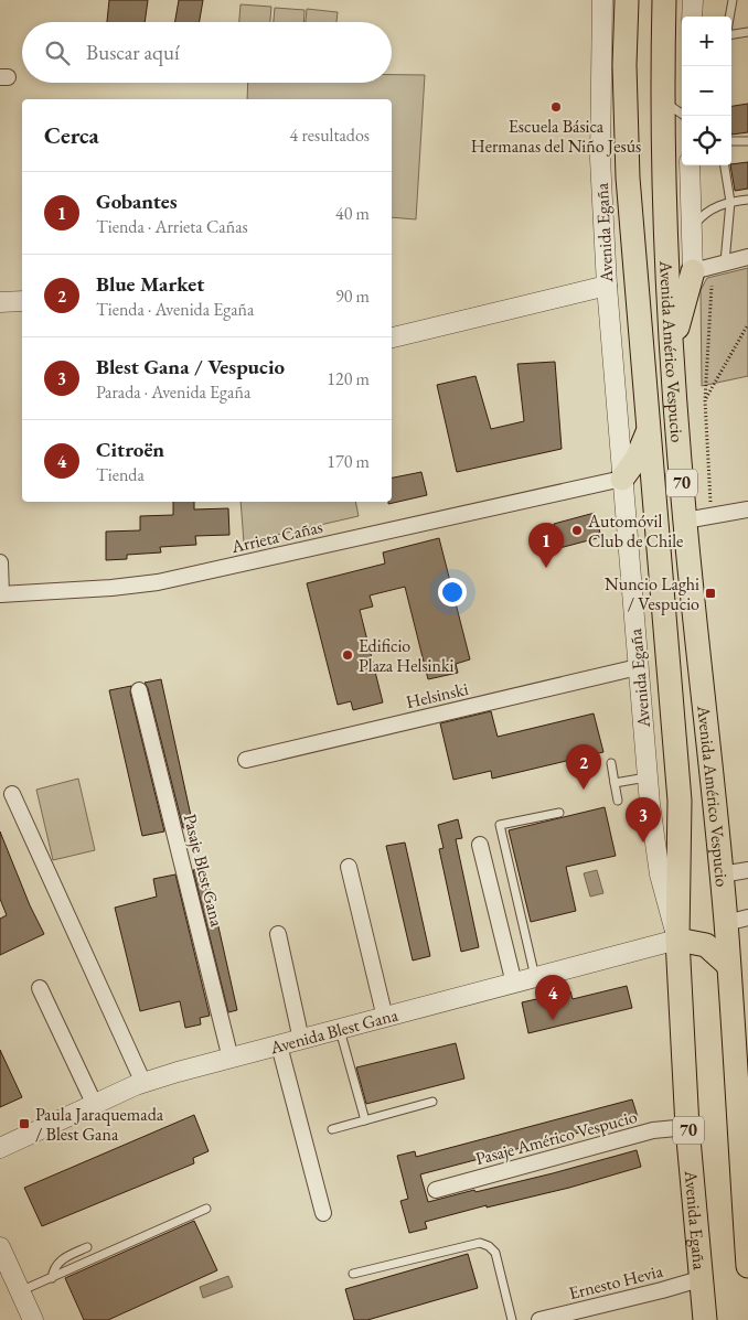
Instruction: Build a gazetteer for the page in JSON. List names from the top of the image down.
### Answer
{
  "streets": {
    "main road": ["Avenida Egaña", "Avenida Américo Vespucio", "70"],
    "street": [
      "Arrieta Cañas",
      "Helsinski",
      "Pasaje Blest Gana",
      "Avenida Blest Gana",
      "Pasaje Américo Vespucio",
      "Ernesto Hevia"
    ]
  },
  "crossings": [
    ["Avenida Egaña", "Avenida Américo Vespucio"],
    ["Avenida Egaña", "Arrieta Cañas"],
    ["Avenida Egaña", "Helsinski"],
    ["Avenida Egaña", "Avenida Blest Gana"],
    ["Avenida Egaña", "Pasaje Américo Vespucio"],
    ["Avenida Egaña", "Ernesto Hevia"],
    ["Avenida Américo Vespucio", "70"],
    ["Avenida Américo Vespucio", "Avenida Blest Gana"],
    ["Pasaje Blest Gana", "Avenida Blest Gana"]
  ],
  "places": {
    "other": ["Escuela Básica Hermanas del Niño Jesús", "Automóvil Club de Chile", "Edificio Plaza Helsinki"],
    "transit": ["Nuncio Laghi / Vespucio", "Paula Jaraquemada / Blest Gana"]
  },
  "page": {
    "map_buttons": ["+", "−"],
    "search": "Buscar aquí",
    "heading": ["Cerca", "4 resultados"],
    "list": [
      {
        "mark": "1",
        "name": "Gobantes",
        "note": "Tienda · Arrieta Cañas",
        "value": "40 m"
      },
      {
        "mark": "2",
        "name": "Blue Market",
        "note": "Tienda · Avenida Egaña",
        "value": "90 m"
      },
      {
        "mark": "3",
        "name": "Blest Gana / Vespucio",
        "note": "Parada · Avenida Egaña",
        "value": "120 m"
      },
      {
        "mark": "4",
        "name": "Citroën",
        "note": "Tienda",
        "value": "170 m"
      }
    ],
    "pins": [
      "1",
      "2",
      "3",
      "4"
    ]
  }
}
